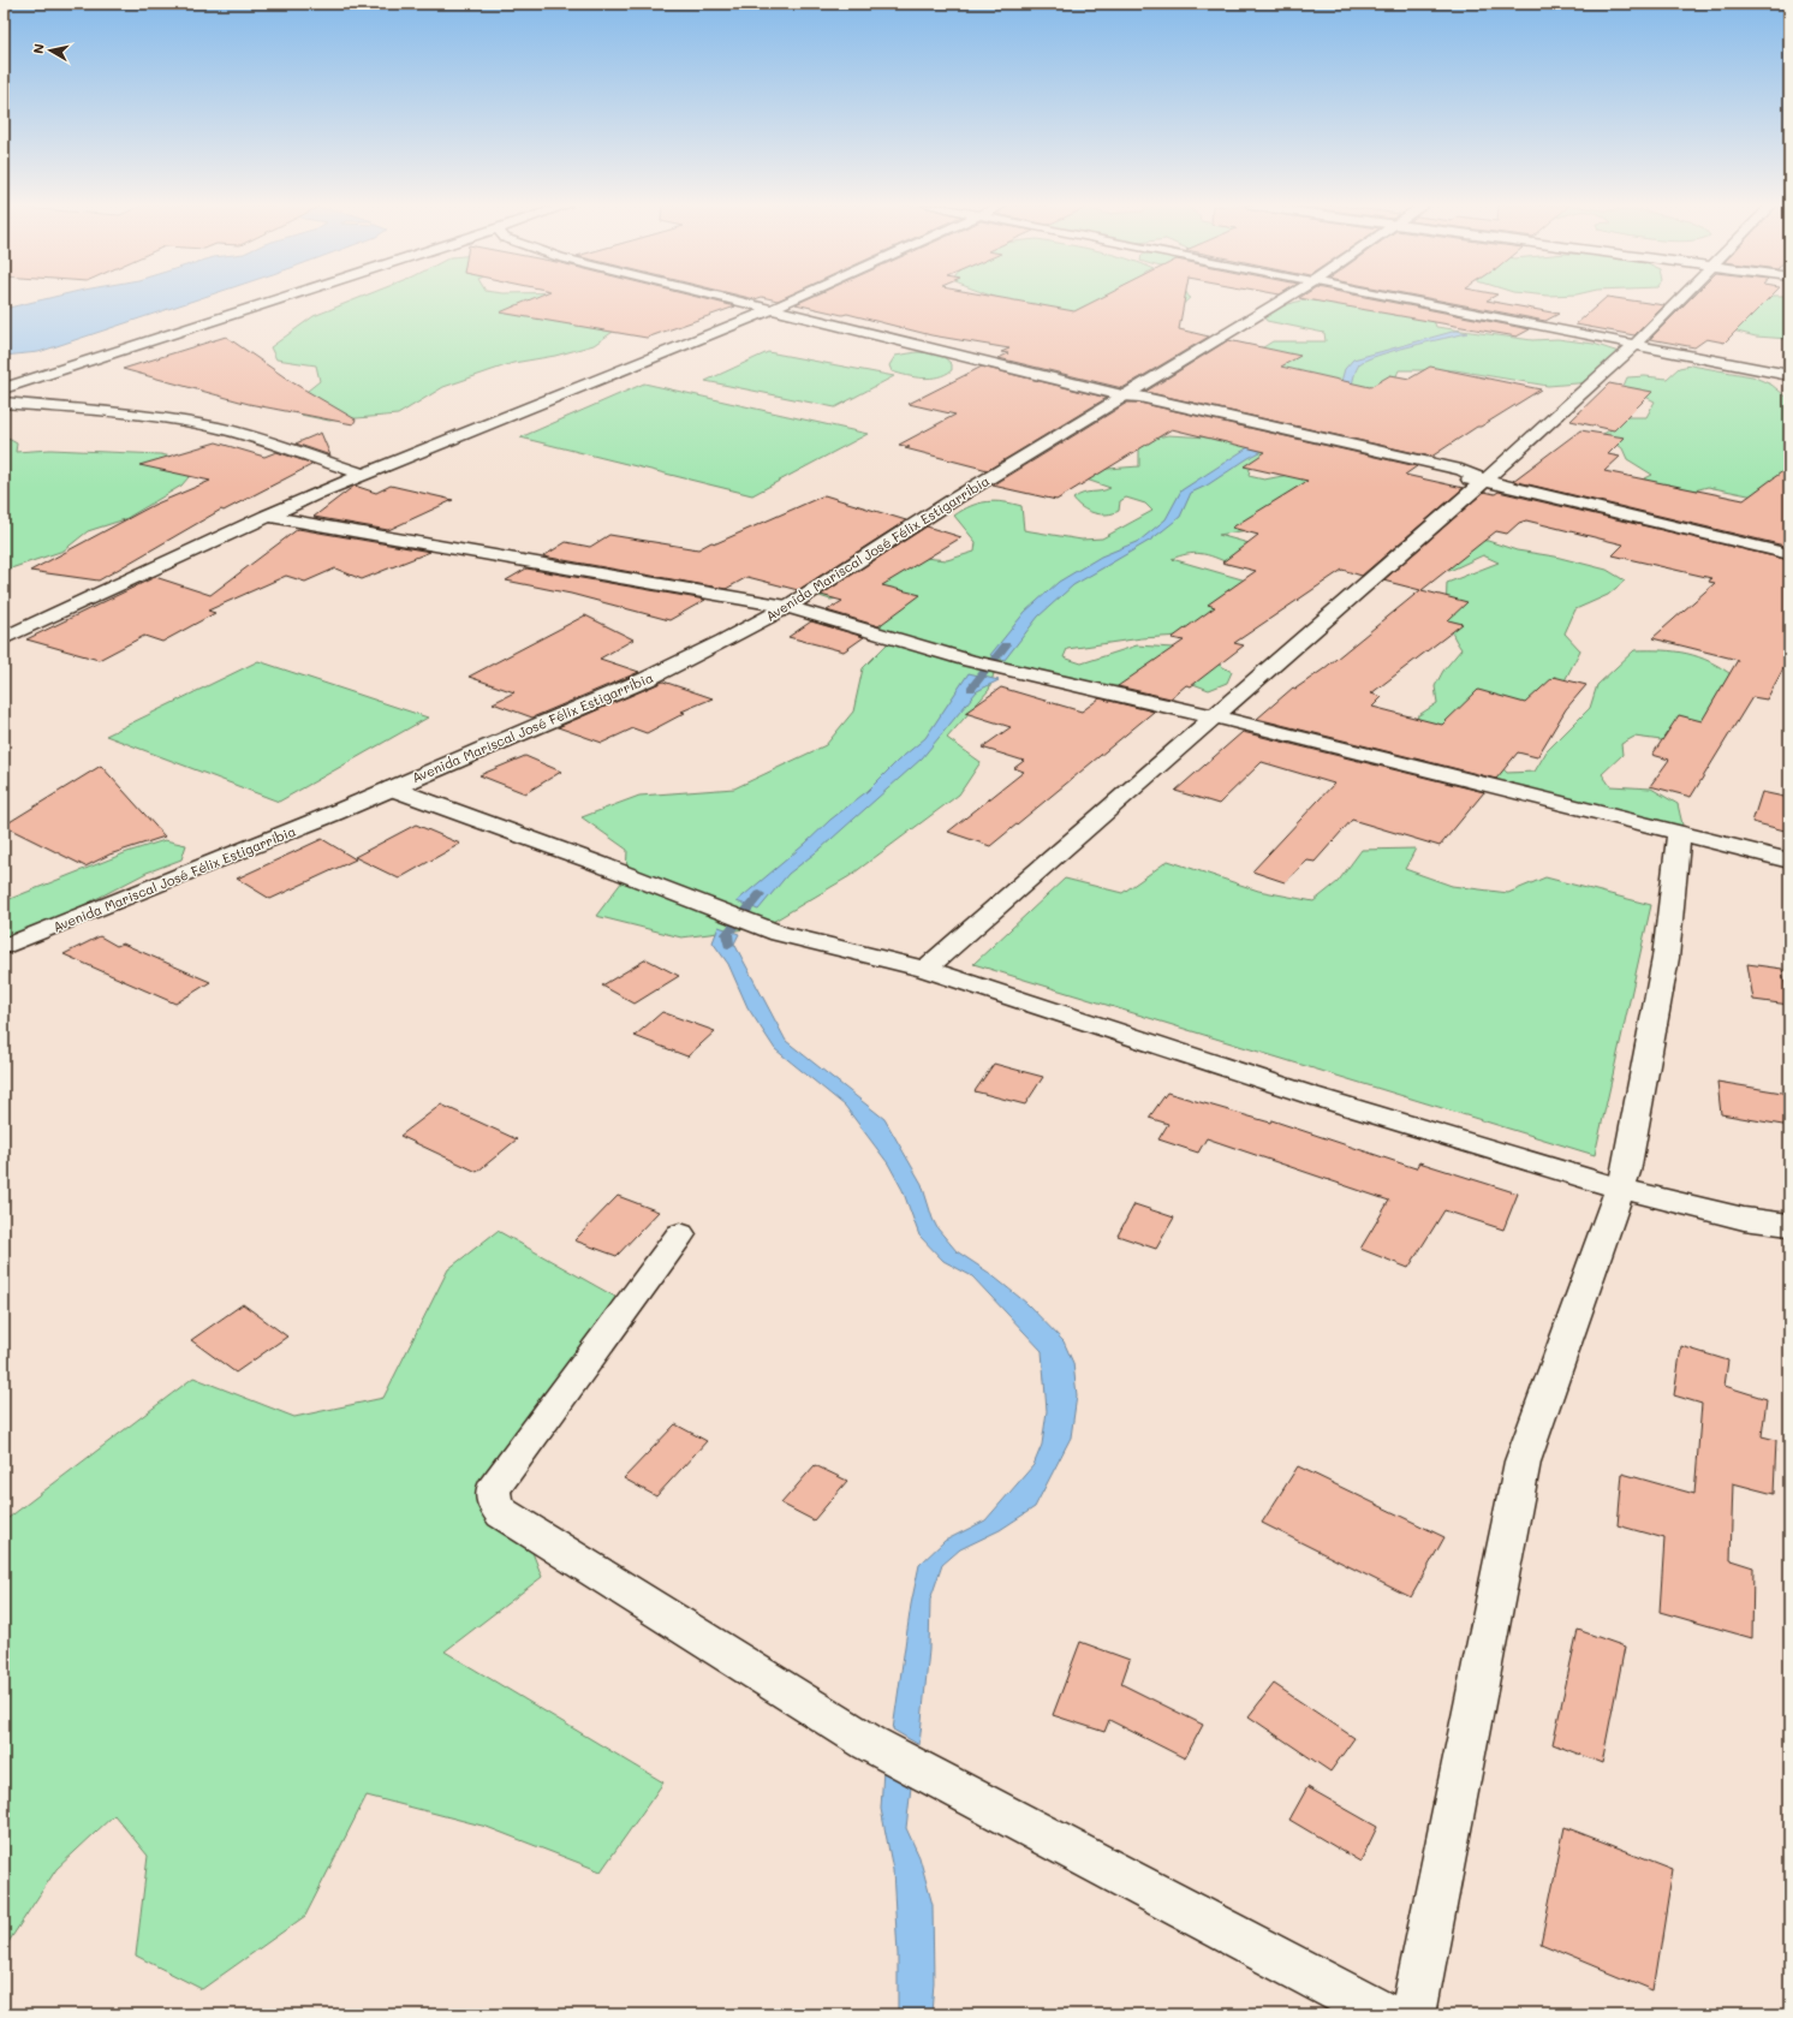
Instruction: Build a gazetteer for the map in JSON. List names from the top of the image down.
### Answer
{
  "streets": {
    "street": ["Avenida Mariscal José Félix Estigarribia"]
  },
  "north": "left"
}
